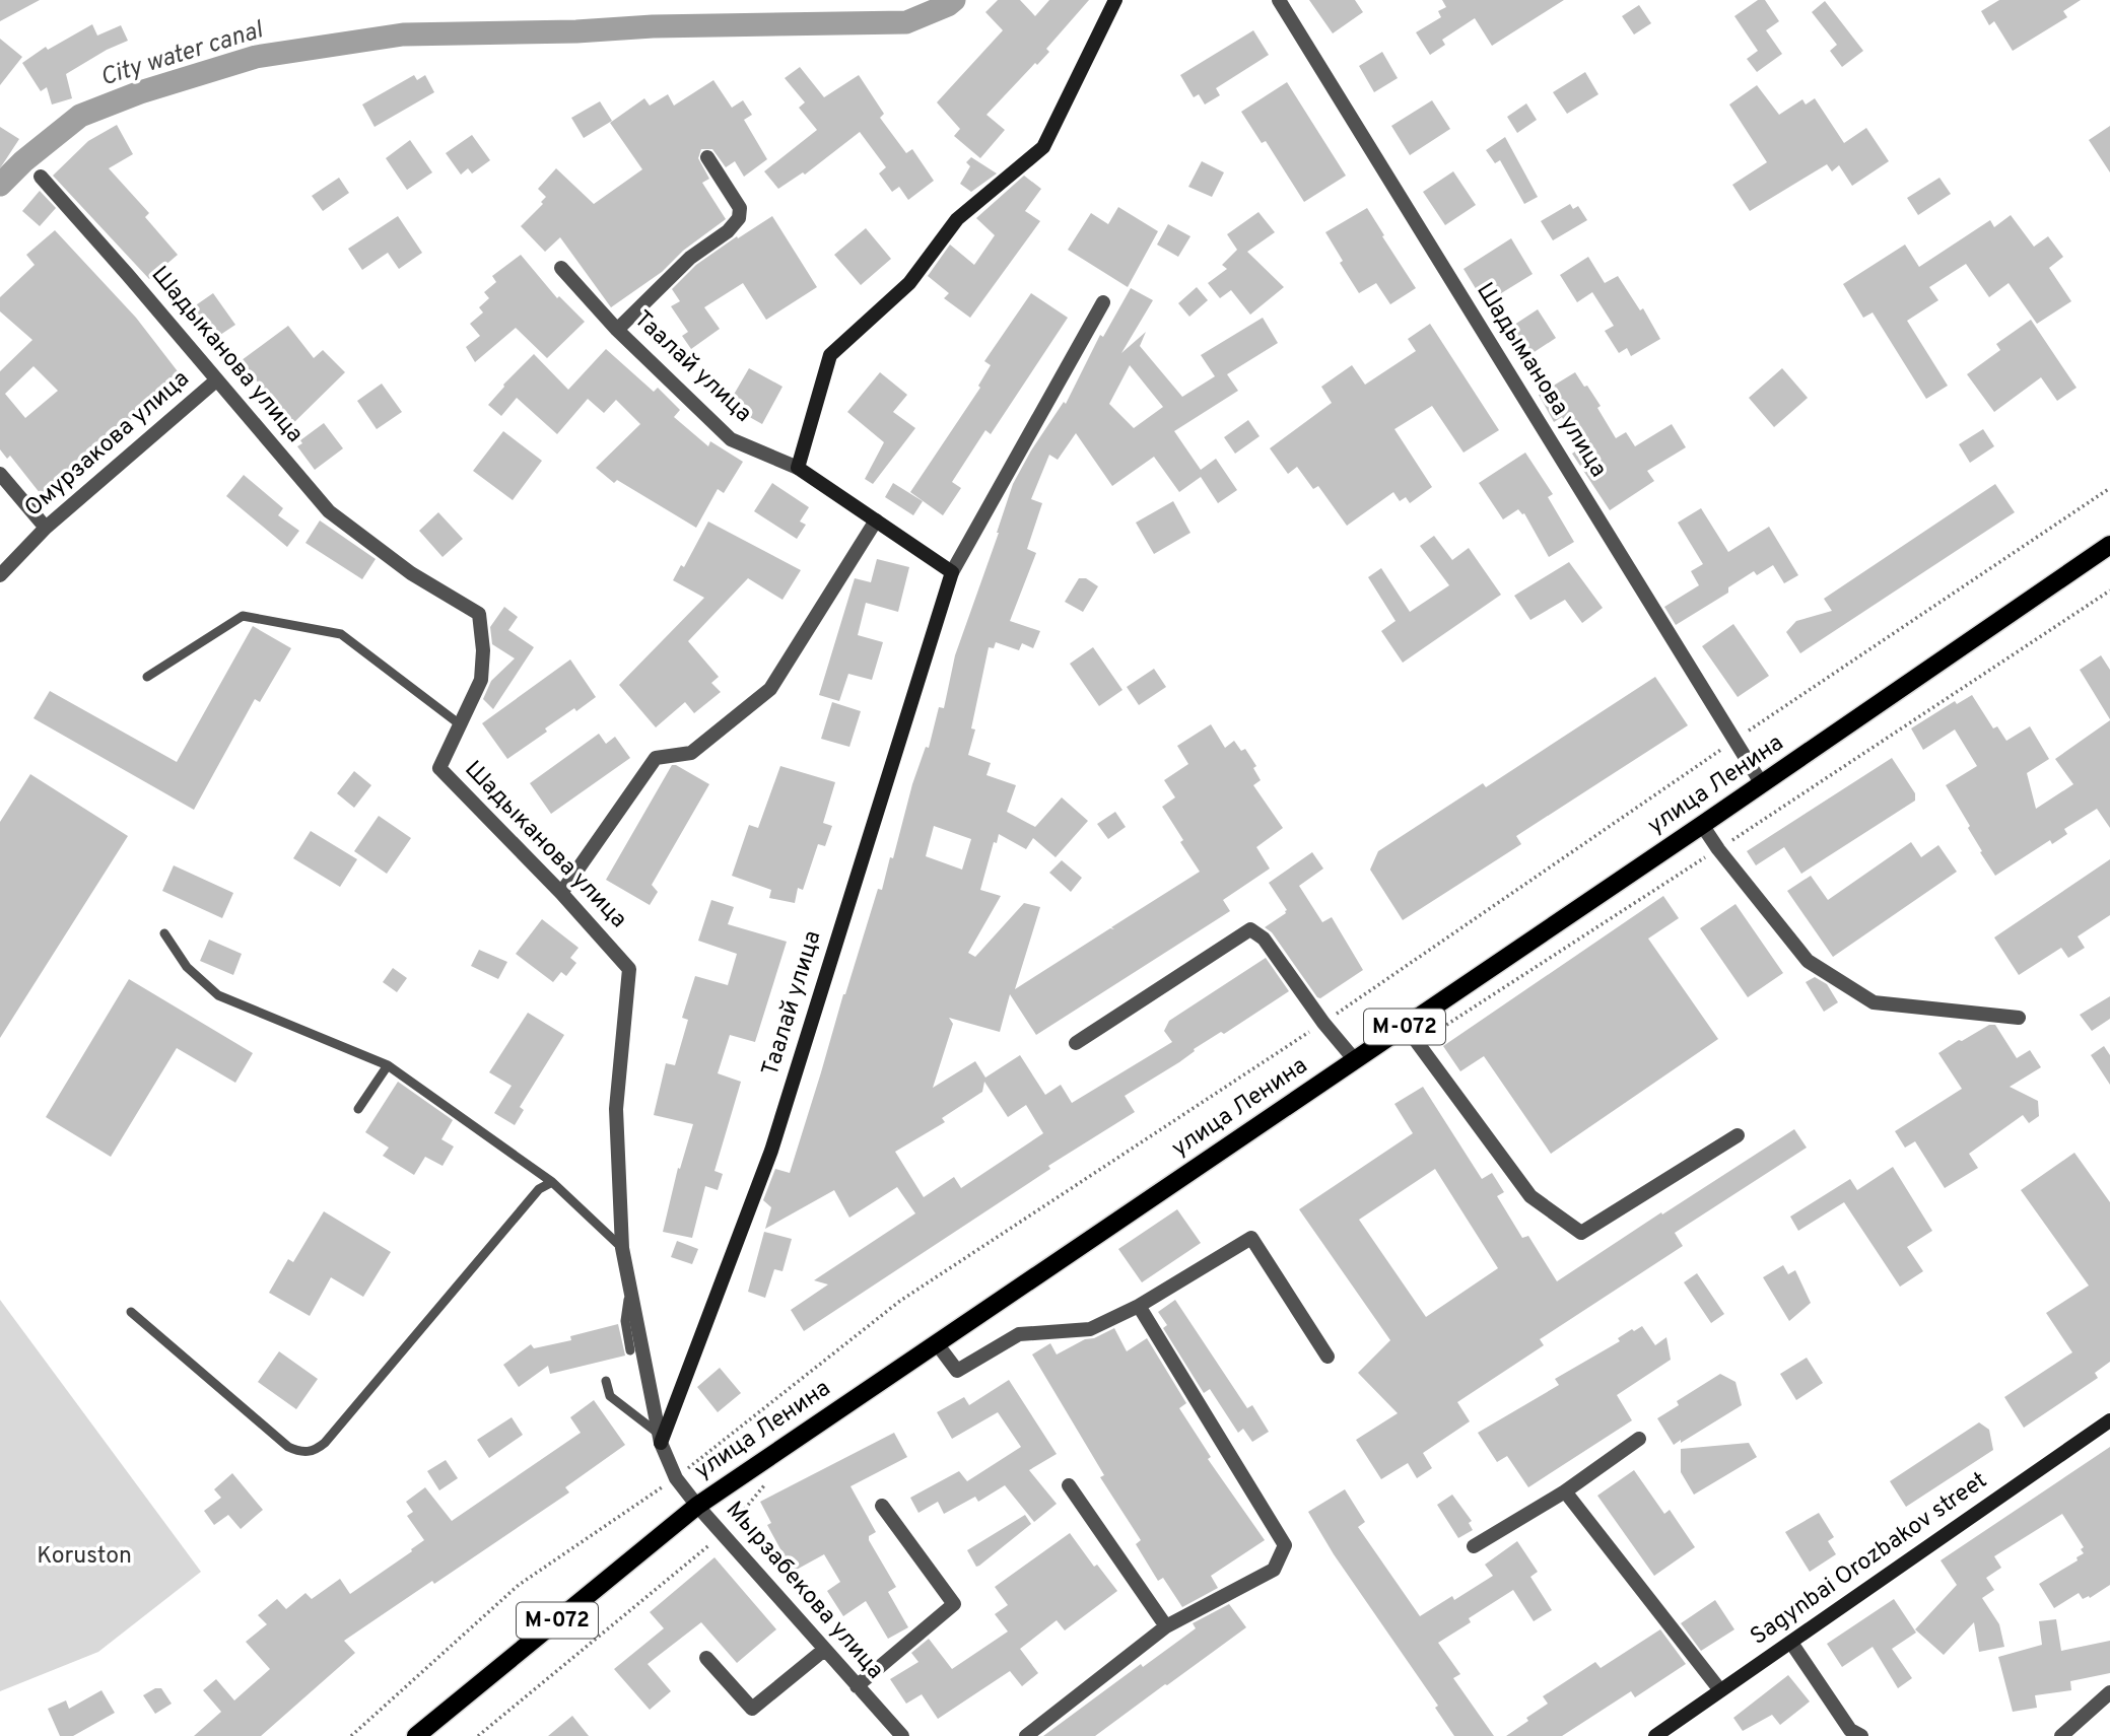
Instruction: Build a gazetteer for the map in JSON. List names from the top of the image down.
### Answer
{
  "streets": {
    "main road": ["улица Ленина", "М-072"],
    "street": [
      "Шадыканова улица",
      "Таалай улица",
      "Шадыманова улица",
      "Омурзакова улица",
      "Sagynbai Orozbakov street",
      "Мырзабекова улица"
    ]
  },
  "crossings": [
    ["Шадыканова улица", "Таалай улица"],
    ["Шадыканова улица", "Омурзакова улица"],
    ["Шадыканова улица", "Мырзабекова улица"],
    ["Таалай улица", "Мырзабекова улица"],
    ["Шадыманова улица", "улица Ленина"],
    ["улица Ленина", "Мырзабекова улица"]
  ],
  "water": ["City water canal"],
  "parks": ["Koruston"]
}
